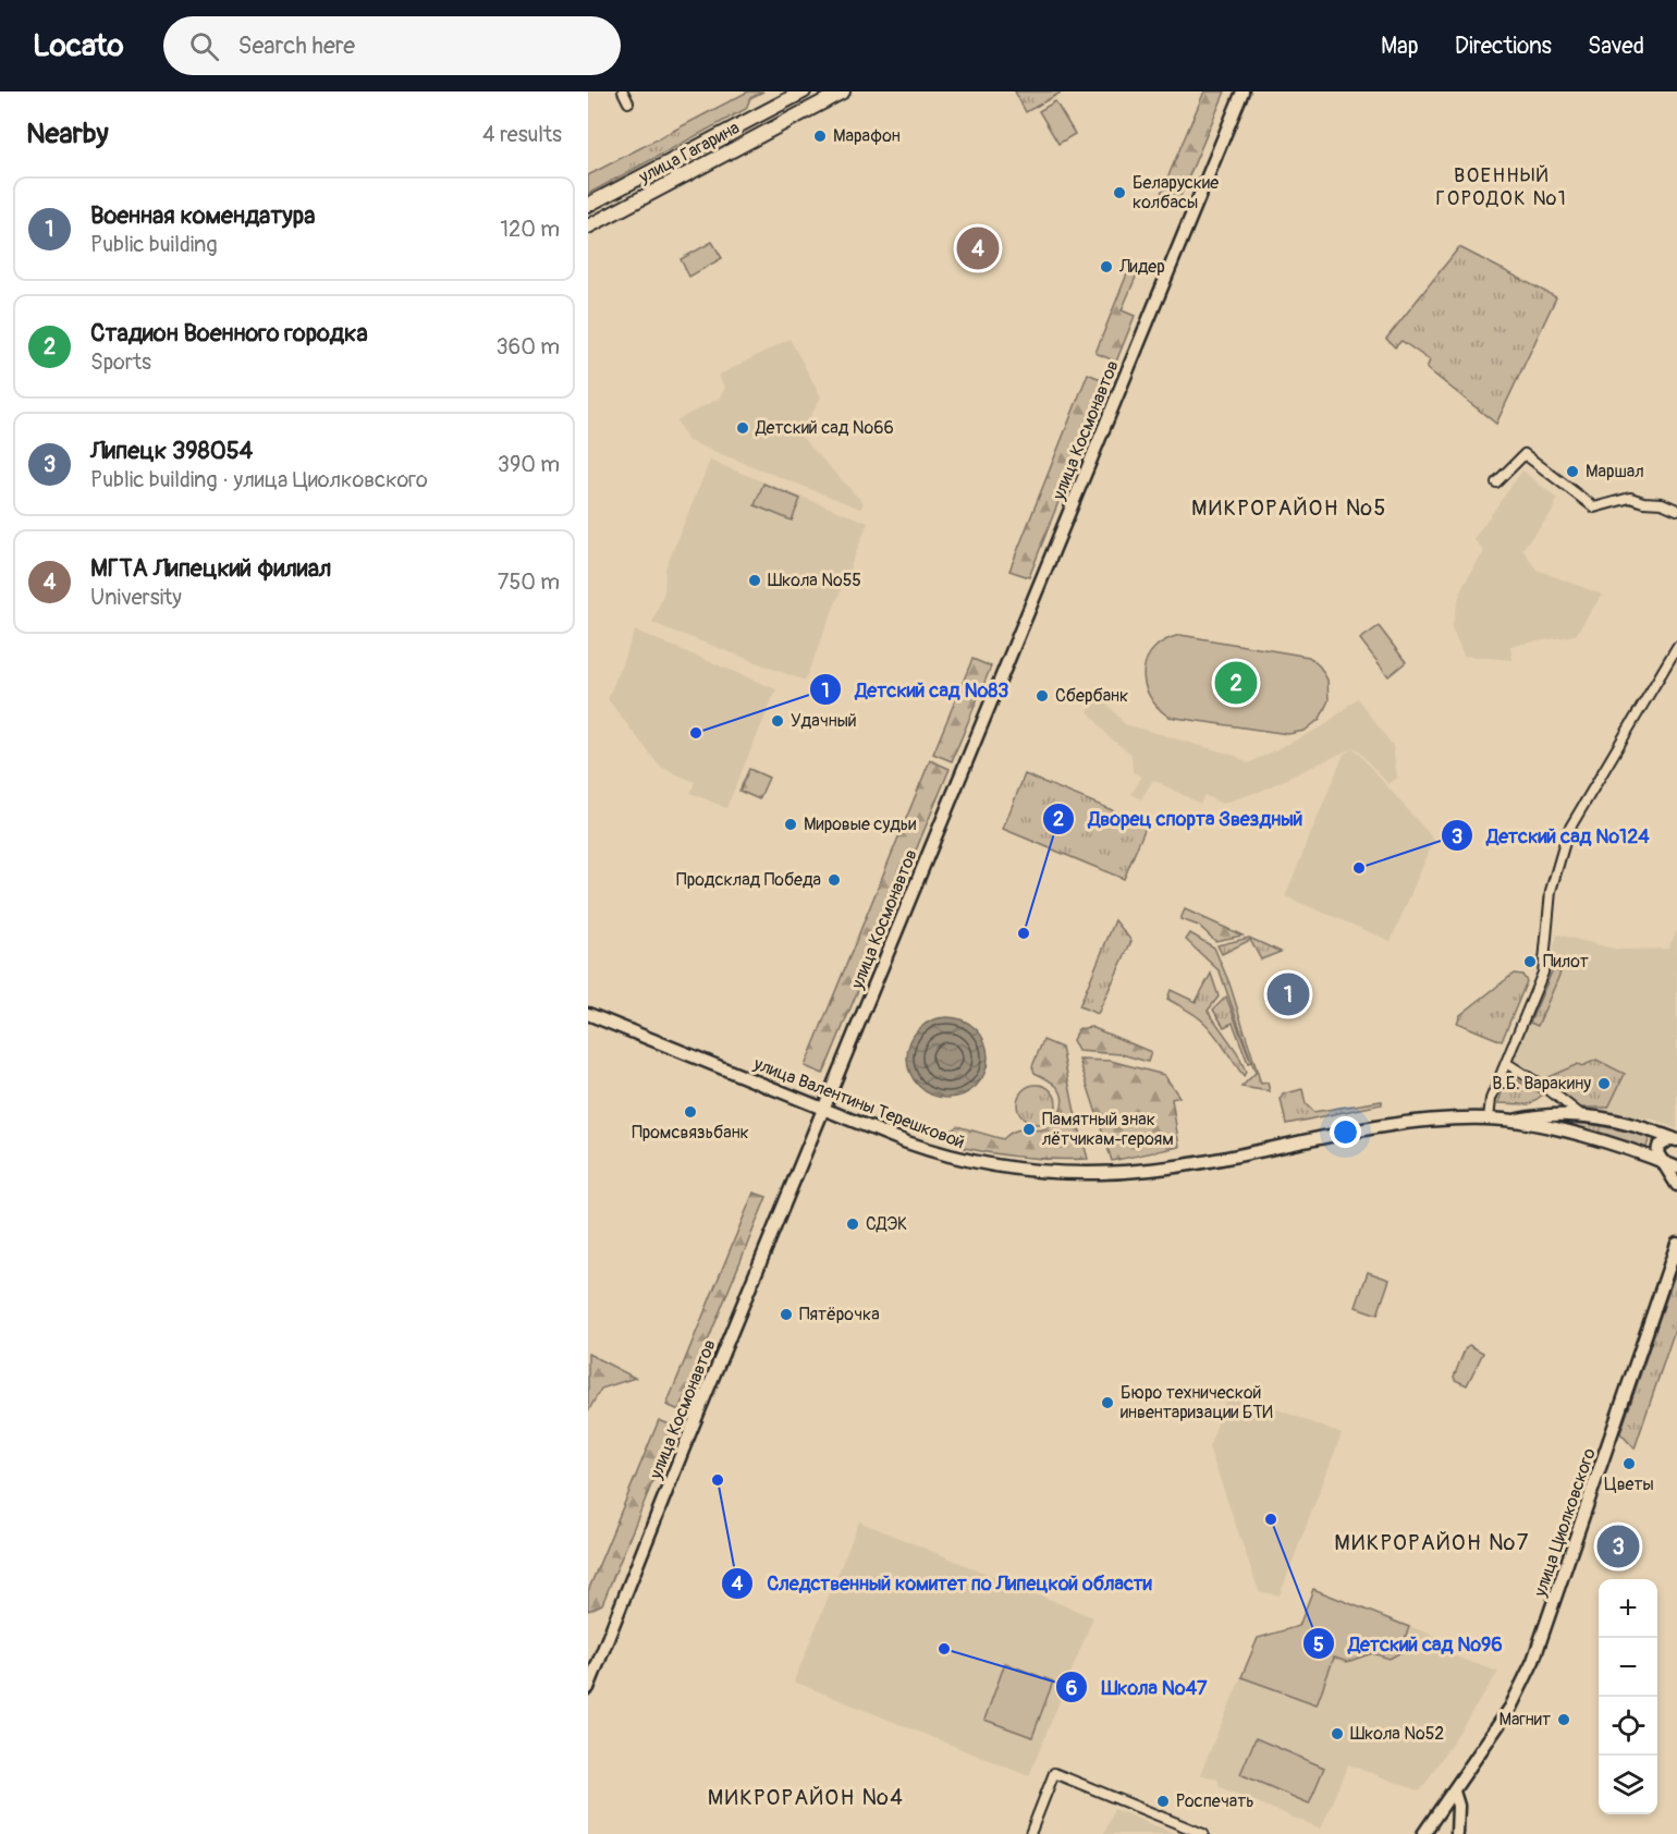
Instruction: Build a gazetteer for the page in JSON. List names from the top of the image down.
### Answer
{
  "streets": {
    "main road": [
      "улица Гагарина",
      "улица Космонавтов",
      "улица Валентины Терешковой",
      "улица Циолковского"
    ]
  },
  "crossings": [
    ["улица Космонавтов", "улица Валентины Терешковой"]
  ],
  "districts": [
    "ВОЕННЫЙ ГОРОДОК №1",
    "МИКРОРАЙОН №5",
    "МИКРОРАЙОН №7",
    "МИКРОРАЙОН №4"
  ],
  "places": [
    "Марафон",
    "Беларуские колбасы",
    "Лидер",
    "Детский сад №66",
    "Маршал",
    "Школа №55",
    "Сбербанк",
    "Удачный",
    "Детский сад №83",
    "Мировые судьи",
    "Детский сад №124",
    "Продсклад Победа",
    "Дворец спорта Звездный",
    "Пилот",
    "В.Б. Варакину",
    "Промсвязьбанк",
    "Памятный знак лётчикам-героям",
    "СДЭК",
    "Пятёрочка",
    "Бюро технической инвентаризации БТИ",
    "Цветы",
    "Следственный комитет по Липецкой области",
    "Детский сад №96",
    "Школа №47",
    "Магнит",
    "Школа №52",
    "Роспечать"
  ],
  "page": {
    "header": "Locato",
    "search": "Search here",
    "nav": ["Map", "Directions", "Saved"],
    "heading": ["Nearby", "4 results"],
    "list": [
      {
        "mark": "1",
        "name": "Военная комендатура",
        "note": "Public building",
        "value": "120 m"
      },
      {
        "mark": "2",
        "name": "Стадион Военного городка",
        "note": "Sports",
        "value": "360 m"
      },
      {
        "mark": "3",
        "name": "Липецк 398054",
        "note": "Public building · улица Циолковского",
        "value": "390 m"
      },
      {
        "mark": "4",
        "name": "МГТА Липецкий филиал",
        "note": "University",
        "value": "750 m"
      }
    ],
    "pins": [
      "4",
      "2",
      "1",
      "3"
    ],
    "map_buttons": ["+", "−"]
  }
}
